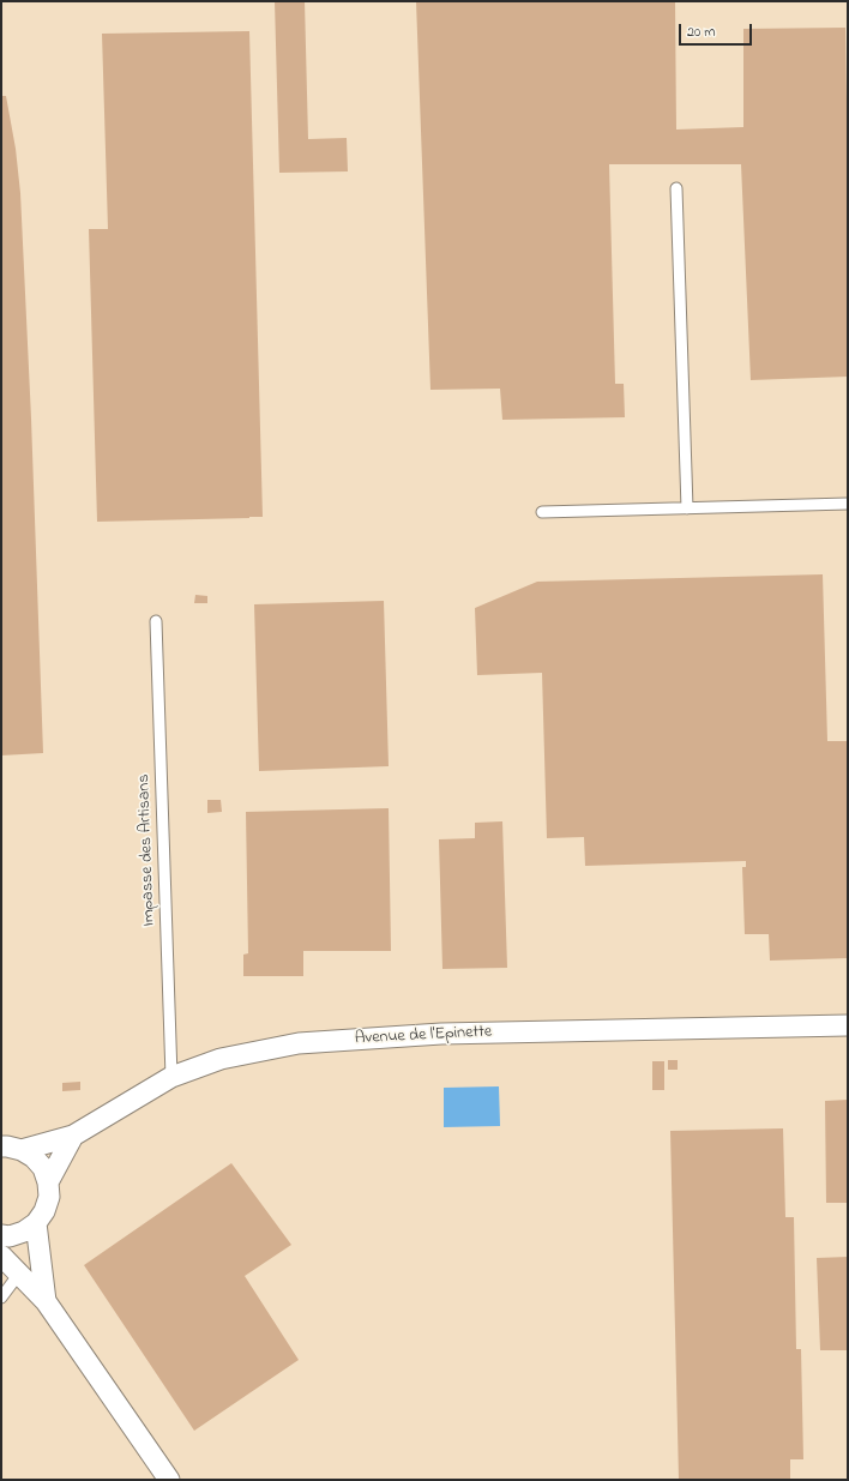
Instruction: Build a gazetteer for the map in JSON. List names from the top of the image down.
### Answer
{
  "streets": {
    "street": ["Avenue de l'Epinette"],
    "lane": ["Impasse des Artisans"]
  },
  "crossings": [
    ["Impasse des Artisans", "Avenue de l'Epinette"]
  ],
  "scale_bar": "20 m"
}
